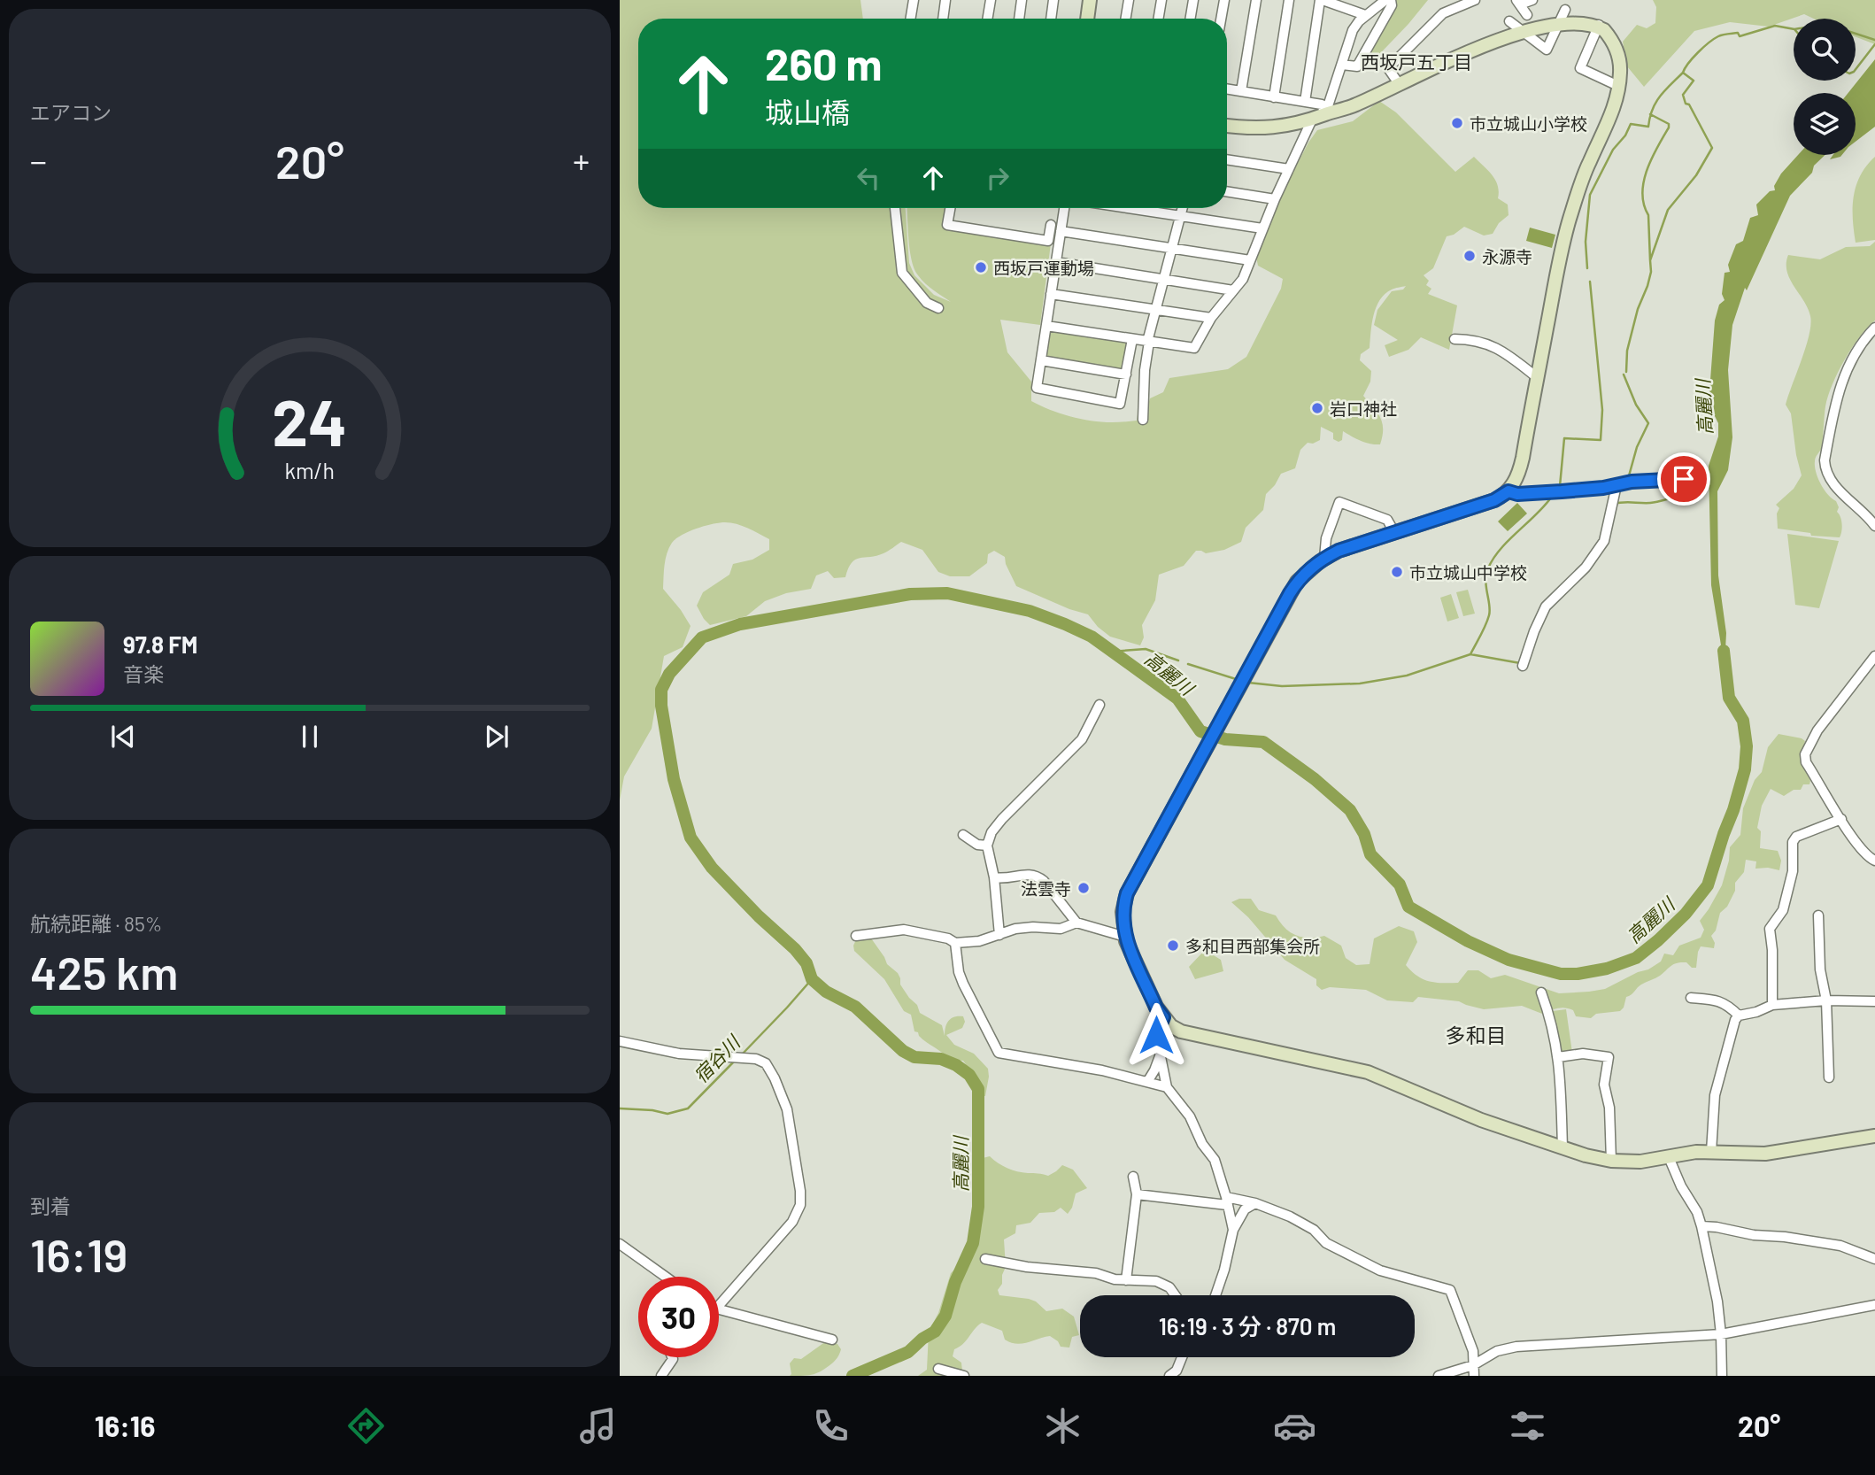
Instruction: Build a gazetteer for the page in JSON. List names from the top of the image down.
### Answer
{
  "districts": ["西坂戸五丁目", "多和目"],
  "water": ["高麗川", "宿谷川"],
  "places": [
    "市立城山小学校",
    "永源寺",
    "西坂戸運動場",
    "岩口神社",
    "市立城山中学校",
    "法雲寺",
    "多和目西部集会所"
  ],
  "page": {
    "tile": [
      "エアコン",
      ["航続距離 · 85%", "425 km"],
      ["到着", "16:19"]
    ],
    "turn": ["260 m", "城山橋"],
    "heat": ["−", "20°", "+"],
    "song": ["97.8 FM", "音楽"],
    "limit": "30",
    "trip": "16:19 · 3 分 · 870 m",
    "tabs": ["16:16", "20°"],
    "gauge": ["24", "km/h"]
  }
}
